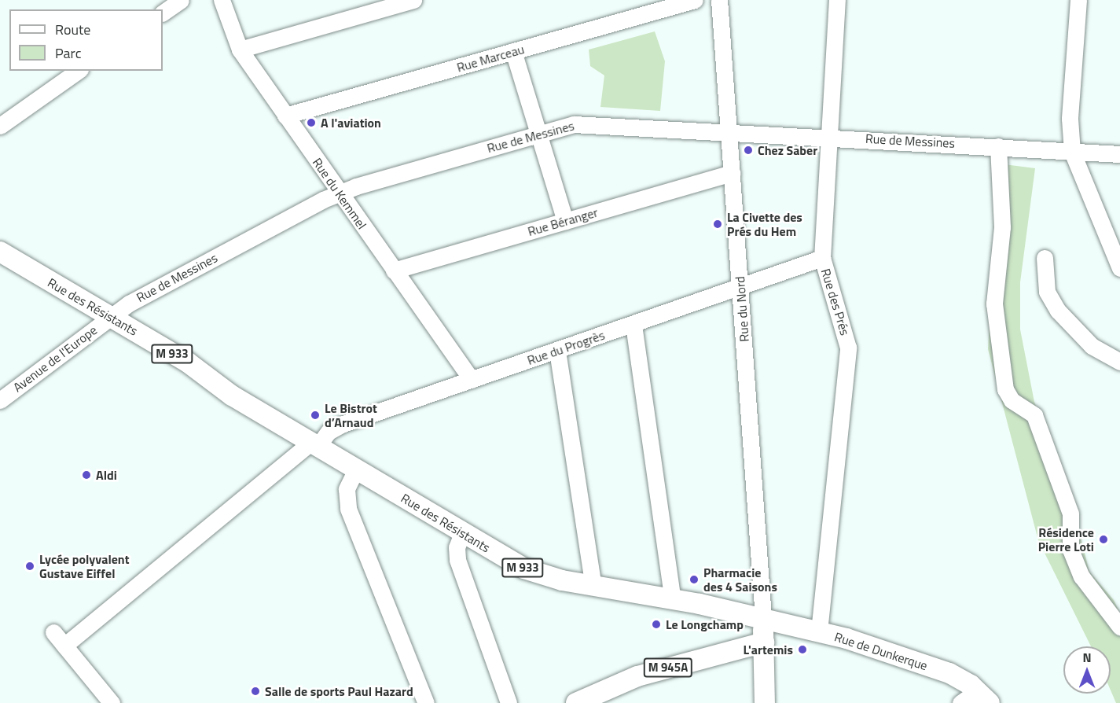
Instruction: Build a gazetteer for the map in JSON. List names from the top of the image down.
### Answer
{
  "streets": {
    "main road": [
      "Rue des Résistants",
      "M 933",
      "Rue de Dunkerque",
      "M 945A"
    ],
    "street": [
      "Rue Marceau",
      "Rue de Messines",
      "Rue du Kemmel",
      "Rue Béranger",
      "Rue des Prés",
      "Rue du Nord",
      "Rue du Progrès",
      "Avenue de l'Europe"
    ]
  },
  "crossings": [
    ["Rue Marceau", "Rue du Kemmel"],
    ["Rue de Messines", "Rue du Kemmel"],
    ["Rue de Messines", "Rue des Prés"],
    ["Rue de Messines", "Rue des Résistants"],
    ["Rue de Messines", "Rue du Nord"],
    ["Rue de Messines", "Avenue de l'Europe"],
    ["Rue du Kemmel", "Rue Béranger"],
    ["Rue du Kemmel", "Rue du Progrès"],
    ["Rue Béranger", "Rue du Nord"],
    ["Rue des Prés", "Rue du Progrès"],
    ["Rue des Prés", "Rue de Dunkerque"],
    ["Rue des Résistants", "Rue du Nord"],
    ["Rue des Résistants", "Rue du Progrès"],
    ["Rue des Résistants", "Avenue de l'Europe"],
    ["Rue des Résistants", "Rue de Dunkerque"],
    ["Rue du Nord", "Rue du Progrès"],
    ["Rue du Nord", "Rue de Dunkerque"]
  ],
  "places": [
    "A l'aviation",
    "Chez Saber",
    "La Civette des Prés du Hem",
    "Le Bistrot d’Arnaud",
    "Aldi",
    "Résidence Pierre Loti",
    "Lycée polyvalent Gustave Eiffel",
    "Pharmacie des 4 Saisons",
    "Le Longchamp",
    "L'artemis",
    "Salle de sports Paul Hazard"
  ],
  "legend": ["Route", "Parc"],
  "north": "top"
}
